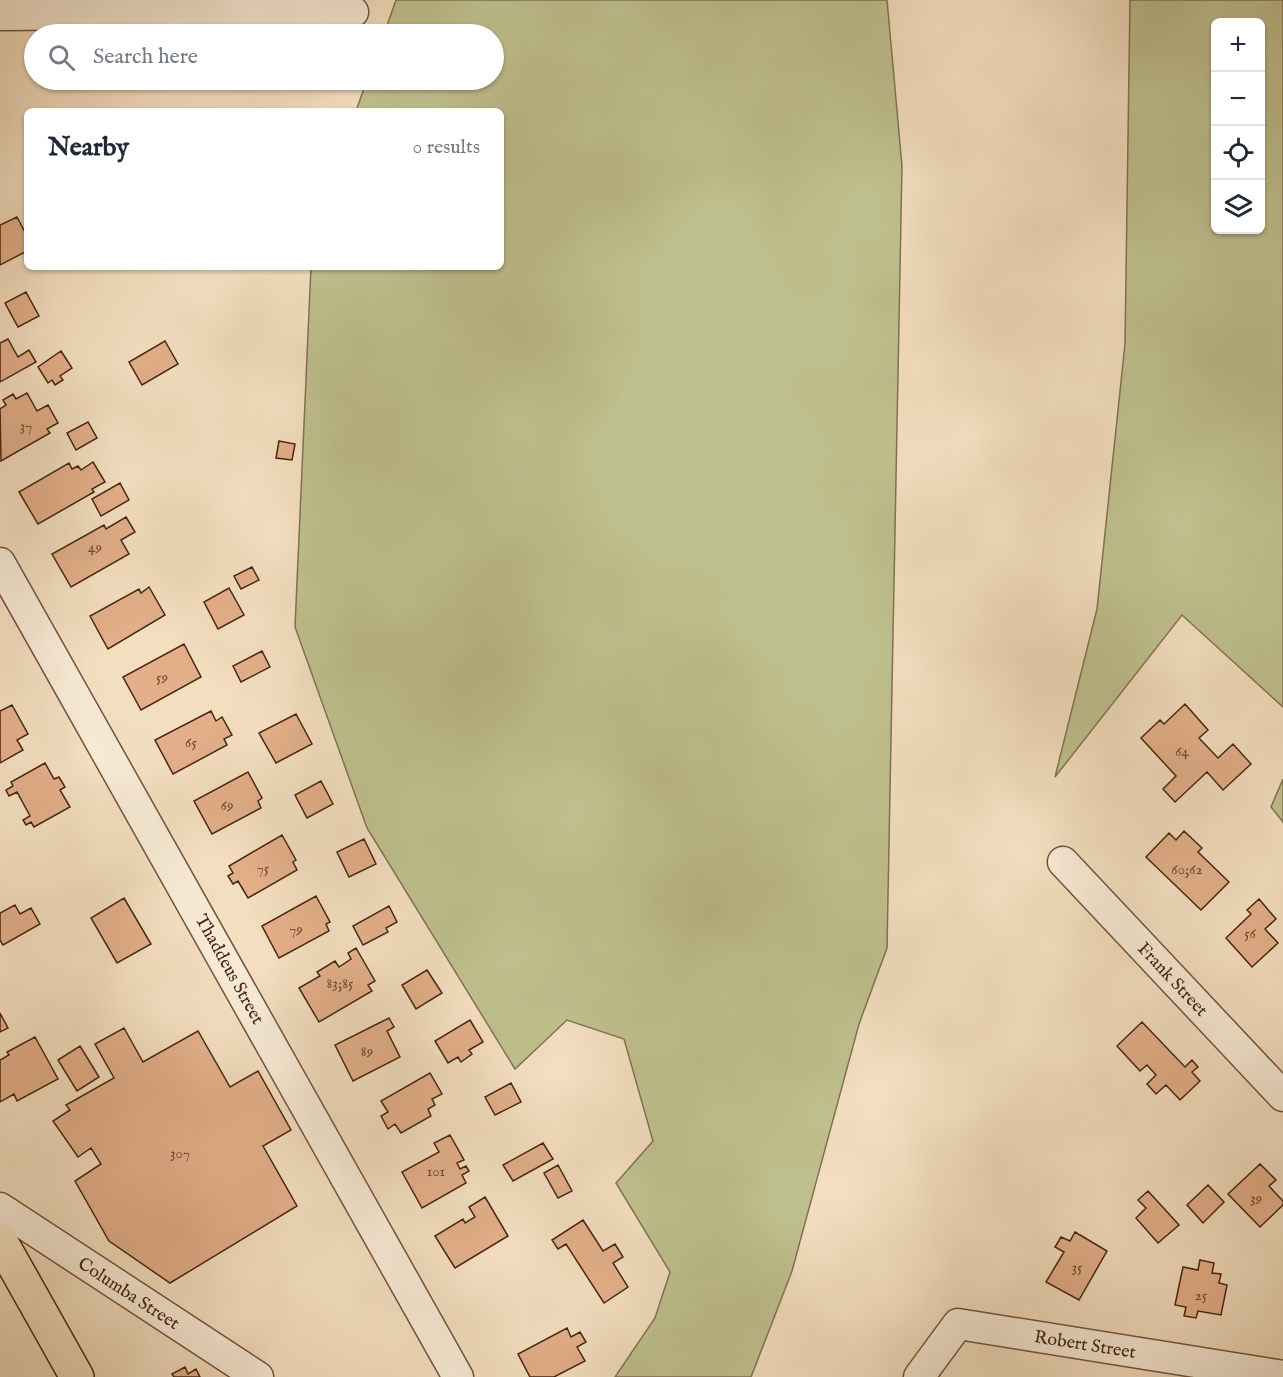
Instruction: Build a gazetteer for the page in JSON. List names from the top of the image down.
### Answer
{
  "streets": {
    "street": [
      "Thaddeus Street",
      "Frank Street",
      "Columba Street",
      "Robert Street"
    ]
  },
  "house_numbers": [
    "37",
    "49",
    "59",
    "65",
    "64",
    "69",
    "75",
    "60;62",
    "79",
    "56",
    "83;85",
    "89",
    "307",
    "101",
    "39",
    "35",
    "25"
  ],
  "page": {
    "map_buttons": ["+", "−"],
    "search": "Search here",
    "heading": ["Nearby", "0 results"]
  }
}
